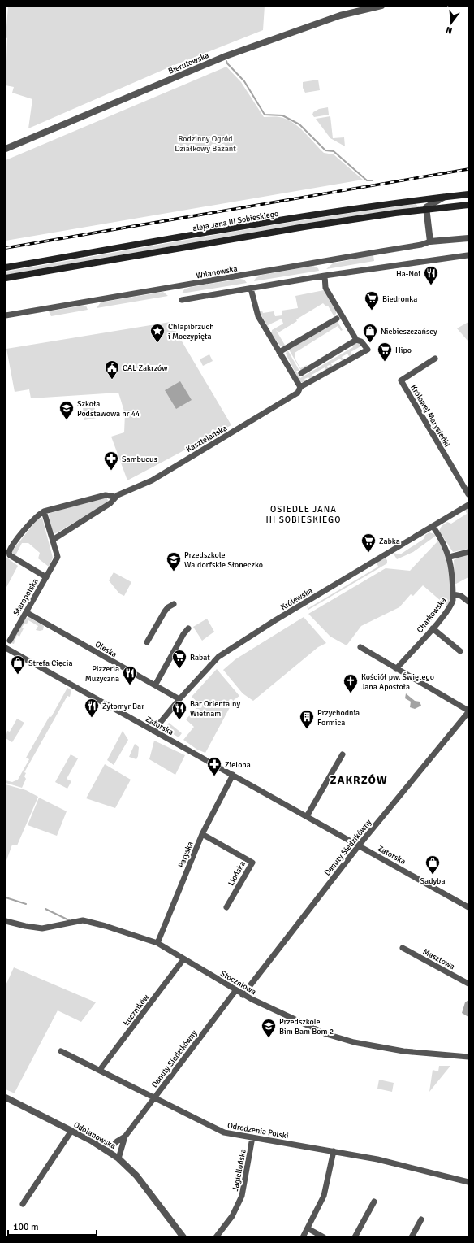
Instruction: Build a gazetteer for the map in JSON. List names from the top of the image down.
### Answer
{
  "streets": {
    "main road": ["aleja Jana III Sobieskiego"],
    "street": [
      "Bierutowska",
      "Wilanowska",
      "Królowej Marysieńki",
      "Kasztelańska",
      "Staropolska",
      "Królewska",
      "Charkowska",
      "Oleska",
      "Zatorska",
      "Danuty Siedzikówny",
      "Paryska",
      "Liońska",
      "Masztowa",
      "Stoczniowa",
      "Łuczników",
      "Odrodzenia Polski",
      "Odolanowska",
      "Jagiellońska"
    ]
  },
  "crossings": [
    ["Kasztelańska", "Staropolska"],
    ["Staropolska", "Oleska"],
    ["Królewska", "Charkowska"],
    ["Królewska", "Oleska"],
    ["Królewska", "Zatorska"],
    ["Zatorska", "Danuty Siedzikówny"],
    ["Zatorska", "Paryska"],
    ["Danuty Siedzikówny", "Stoczniowa"],
    ["Danuty Siedzikówny", "Odrodzenia Polski"],
    ["Danuty Siedzikówny", "Odolanowska"],
    ["Paryska", "Liońska"],
    ["Paryska", "Stoczniowa"],
    ["Stoczniowa", "Łuczników"],
    ["Łuczników", "Odrodzenia Polski"],
    ["Odrodzenia Polski", "Jagiellońska"]
  ],
  "districts": ["OSIEDLE JANA III SOBIESKIEGO", "ZAKRZÓW"],
  "parks": ["Rodzinny Ogród Działkowy Bażant"],
  "places": {
    "restaurant": [
      "Ha-Noi",
      "Pizzeria Muzyczna",
      "Żytomyr Bar",
      "Bar Orientalny Wietnam"
    ],
    "supermarket": [
      "Biedronka",
      "Hipo",
      "Żabka",
      "Rabat"
    ],
    "place": ["Chlapibrzuch i Moczypięta"],
    "shop": ["Niebieszczańscy", "Strefa Cięcia", "Sadyba"],
    "public building": ["CAL Zakrzów"],
    "school or university": ["Szkoła Podstawowa nr 44", "Przedszkole Waldorfskie Słoneczko", "Przedszkole Bim Bam Bom 2"],
    "pharmacy": ["Sambucus", "Zielona"],
    "church": ["Kościół pw. Świętego Jana Apostoła"],
    "building": ["Przychodnia Formica"]
  },
  "scale_bar": "100 m",
  "north": "bottom"
}
